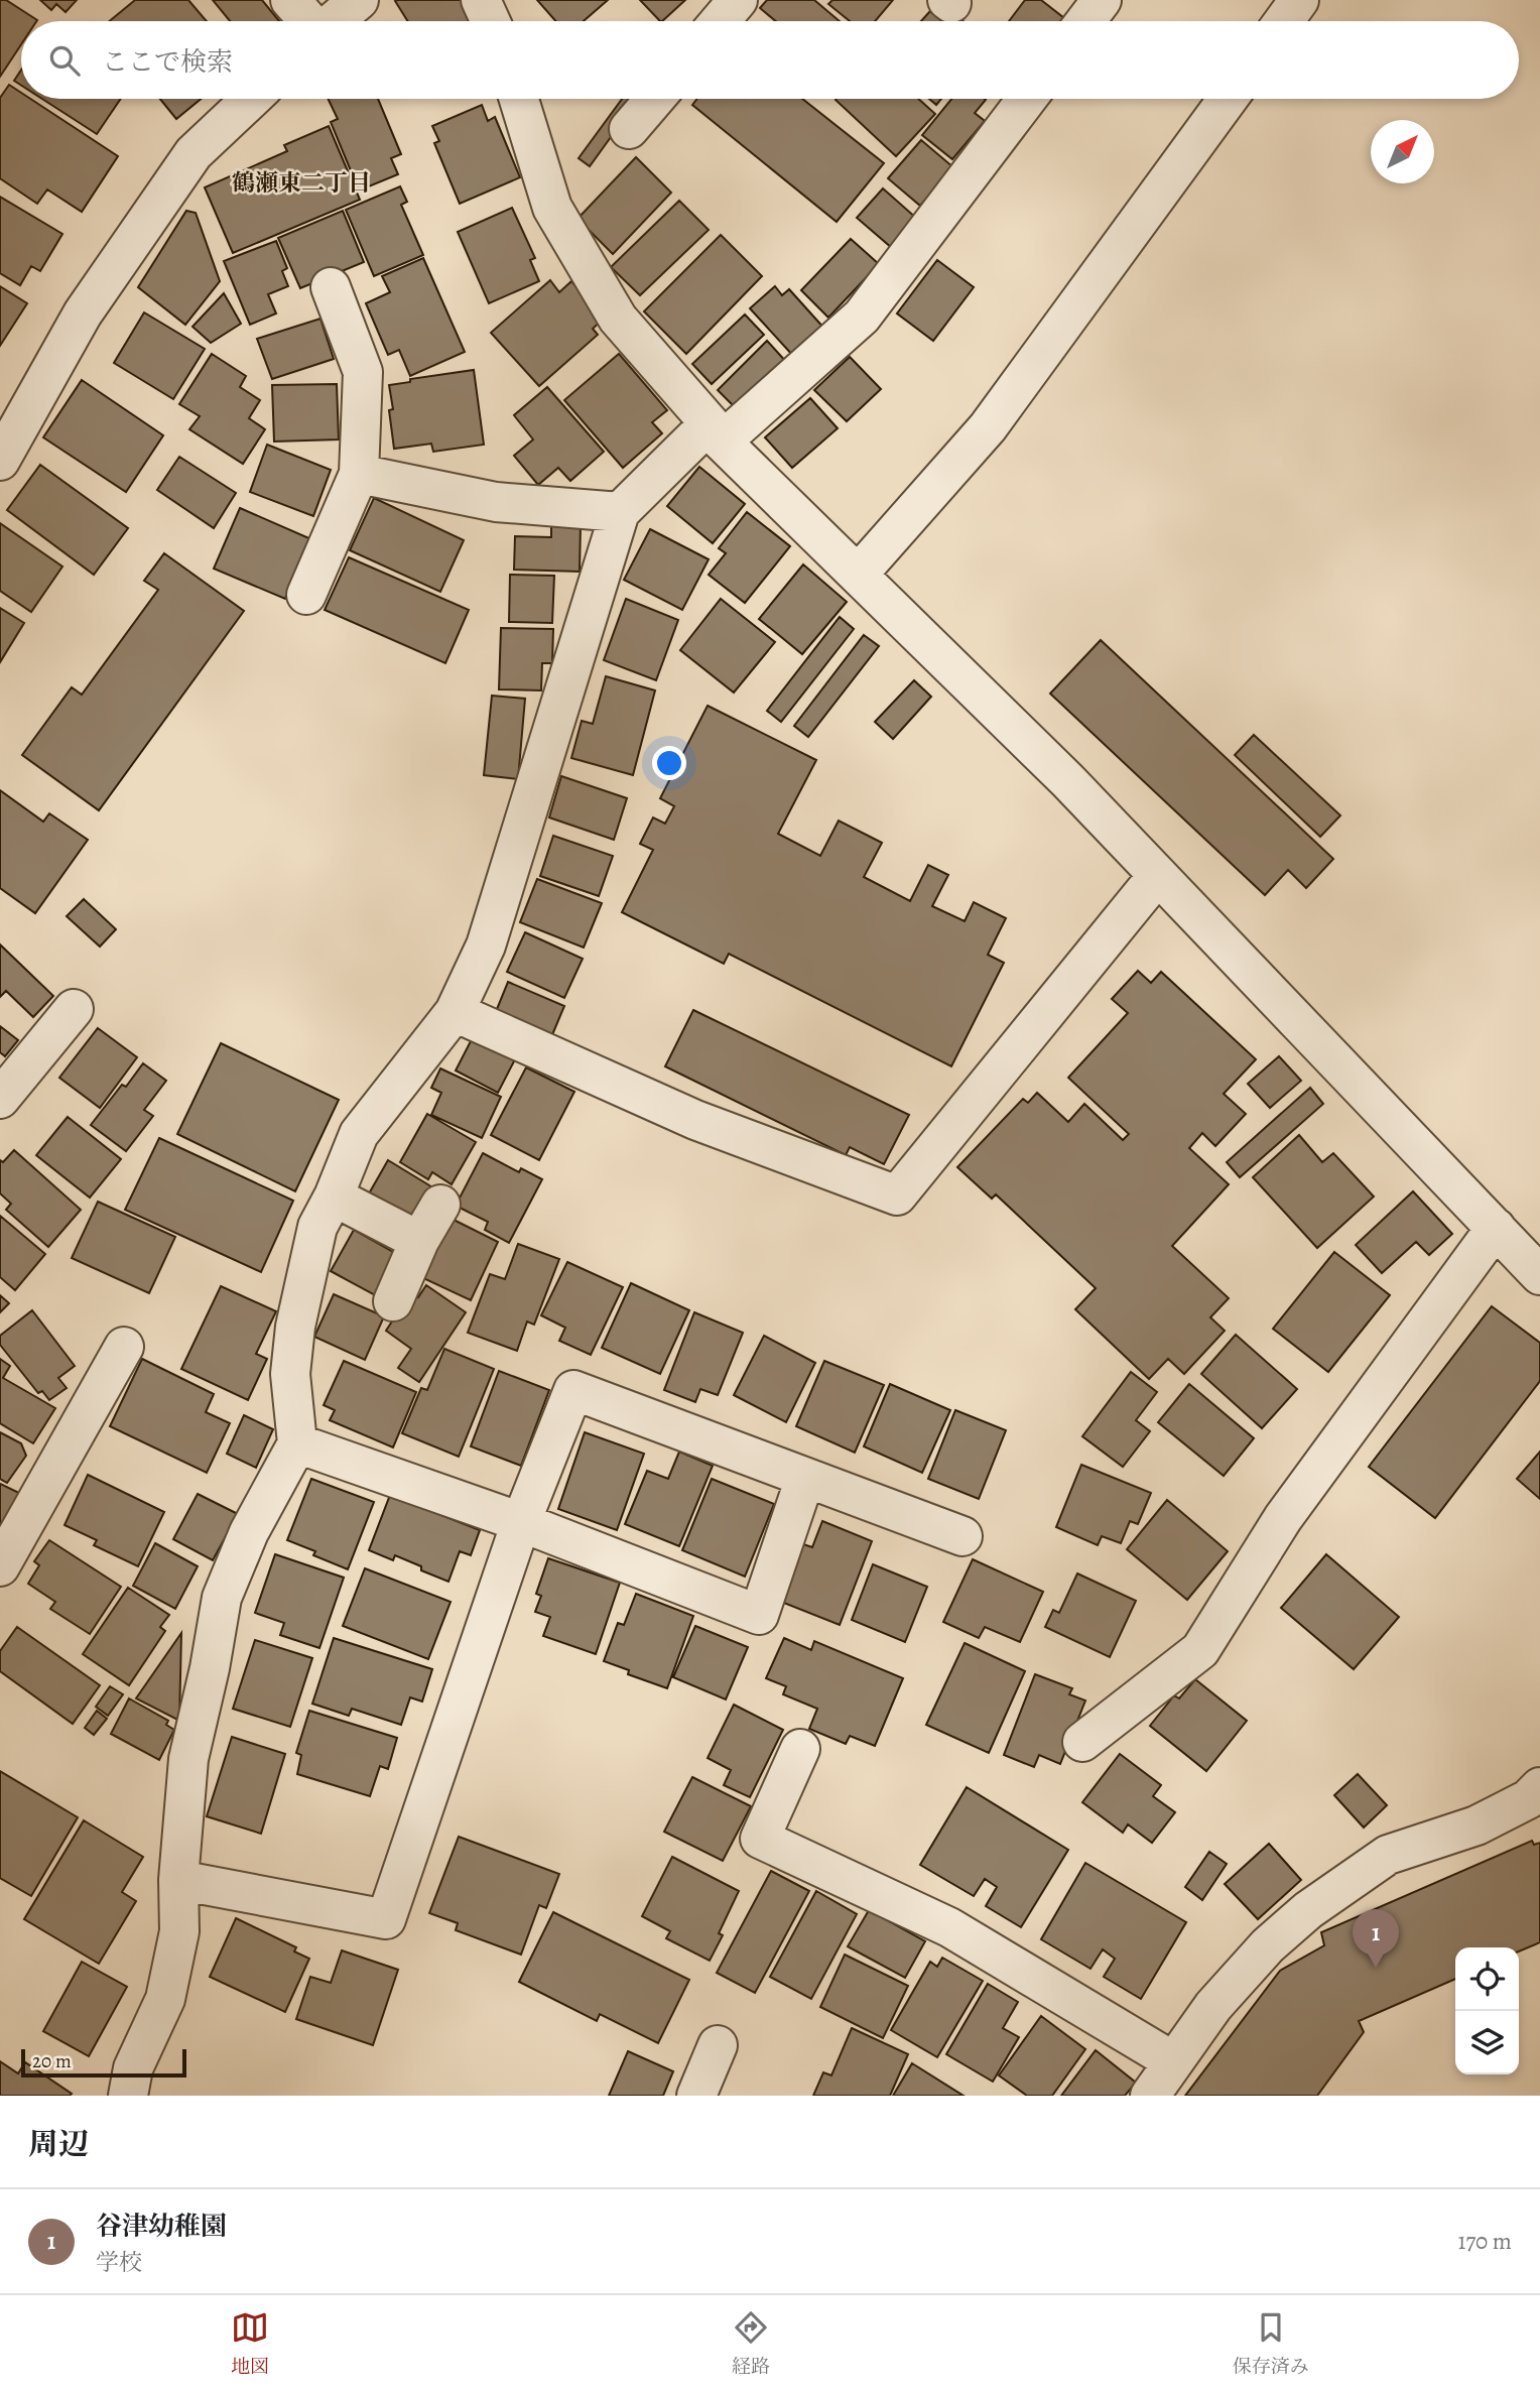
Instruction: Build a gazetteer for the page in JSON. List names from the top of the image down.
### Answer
{
  "districts": ["鶴瀬東二丁目"],
  "scale_bar": "20 m",
  "north": "top right",
  "page": {
    "search": "ここで検索",
    "pins": "1",
    "scale": "20 m",
    "heading": "周辺",
    "list": [
      {
        "mark": "1",
        "name": "谷津幼稚園",
        "note": "学校",
        "value": "170 m"
      }
    ],
    "nav": ["地図", "経路", "保存済み"]
  }
}
